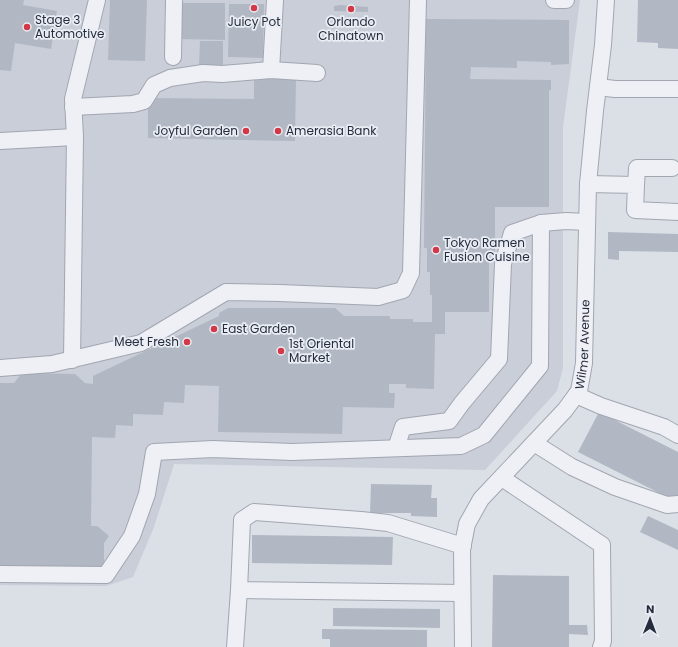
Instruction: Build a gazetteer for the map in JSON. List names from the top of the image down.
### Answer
{
  "streets": {
    "street": ["Wilmer Avenue"]
  },
  "places": [
    "Juicy Pot",
    "Orlando Chinatown",
    "Stage 3 Automotive",
    "Joyful Garden",
    "Amerasia Bank",
    "Tokyo Ramen Fusion Cuisine",
    "East Garden",
    "Meet Fresh",
    "1st Oriental Market"
  ],
  "north": "top"
}
